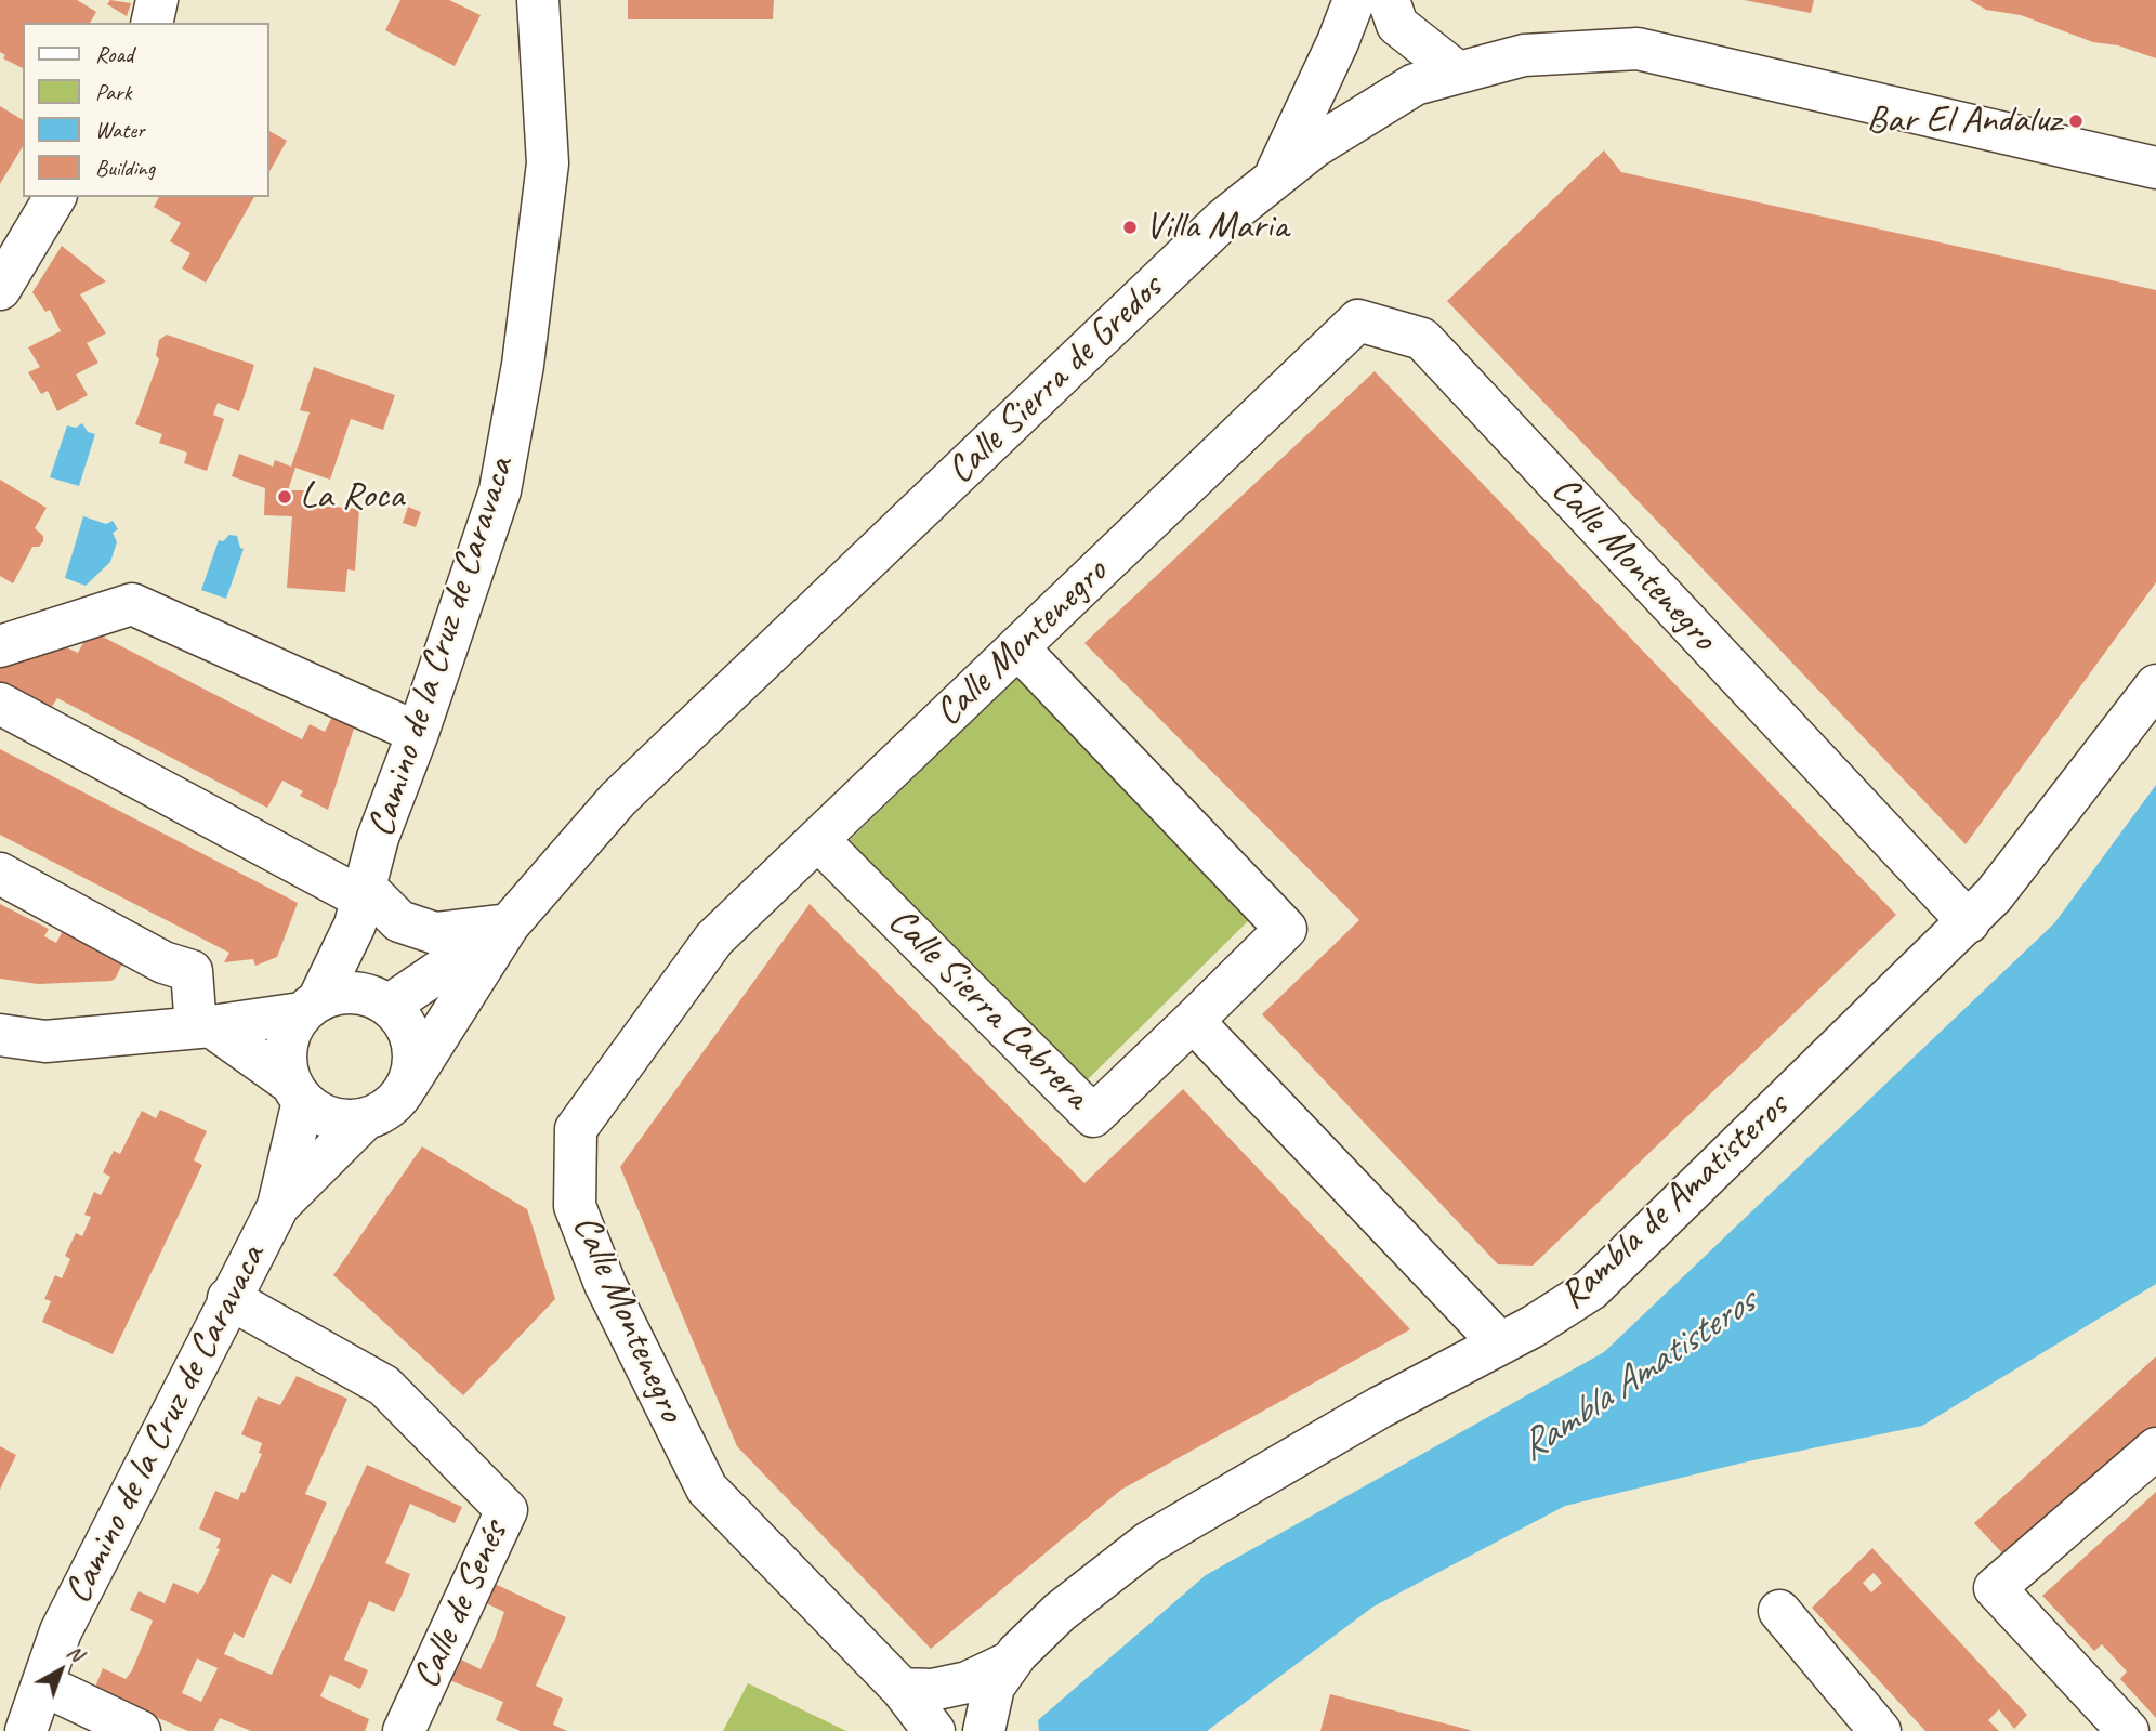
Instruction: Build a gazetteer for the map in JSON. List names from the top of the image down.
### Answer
{
  "streets": {
    "street": [
      "Calle Sierra de Gredos",
      "Calle Montenegro",
      "Camino de la Cruz de Caravaca",
      "Calle Sierra Cabrera",
      "Rambla de Amatisteros",
      "Calle de Senés"
    ]
  },
  "crossings": [
    ["Calle Sierra de Gredos", "Camino de la Cruz de Caravaca"],
    ["Calle Montenegro", "Calle Sierra Cabrera"],
    ["Calle Montenegro", "Rambla de Amatisteros"],
    ["Camino de la Cruz de Caravaca", "Calle de Senés"]
  ],
  "water": ["Rambla Amatisteros"],
  "places": ["Bar El Andaluz", "Villa Maria", "La Roca"],
  "legend": [
    "Road",
    "Park",
    "Water",
    "Building"
  ],
  "north": "top right"
}
